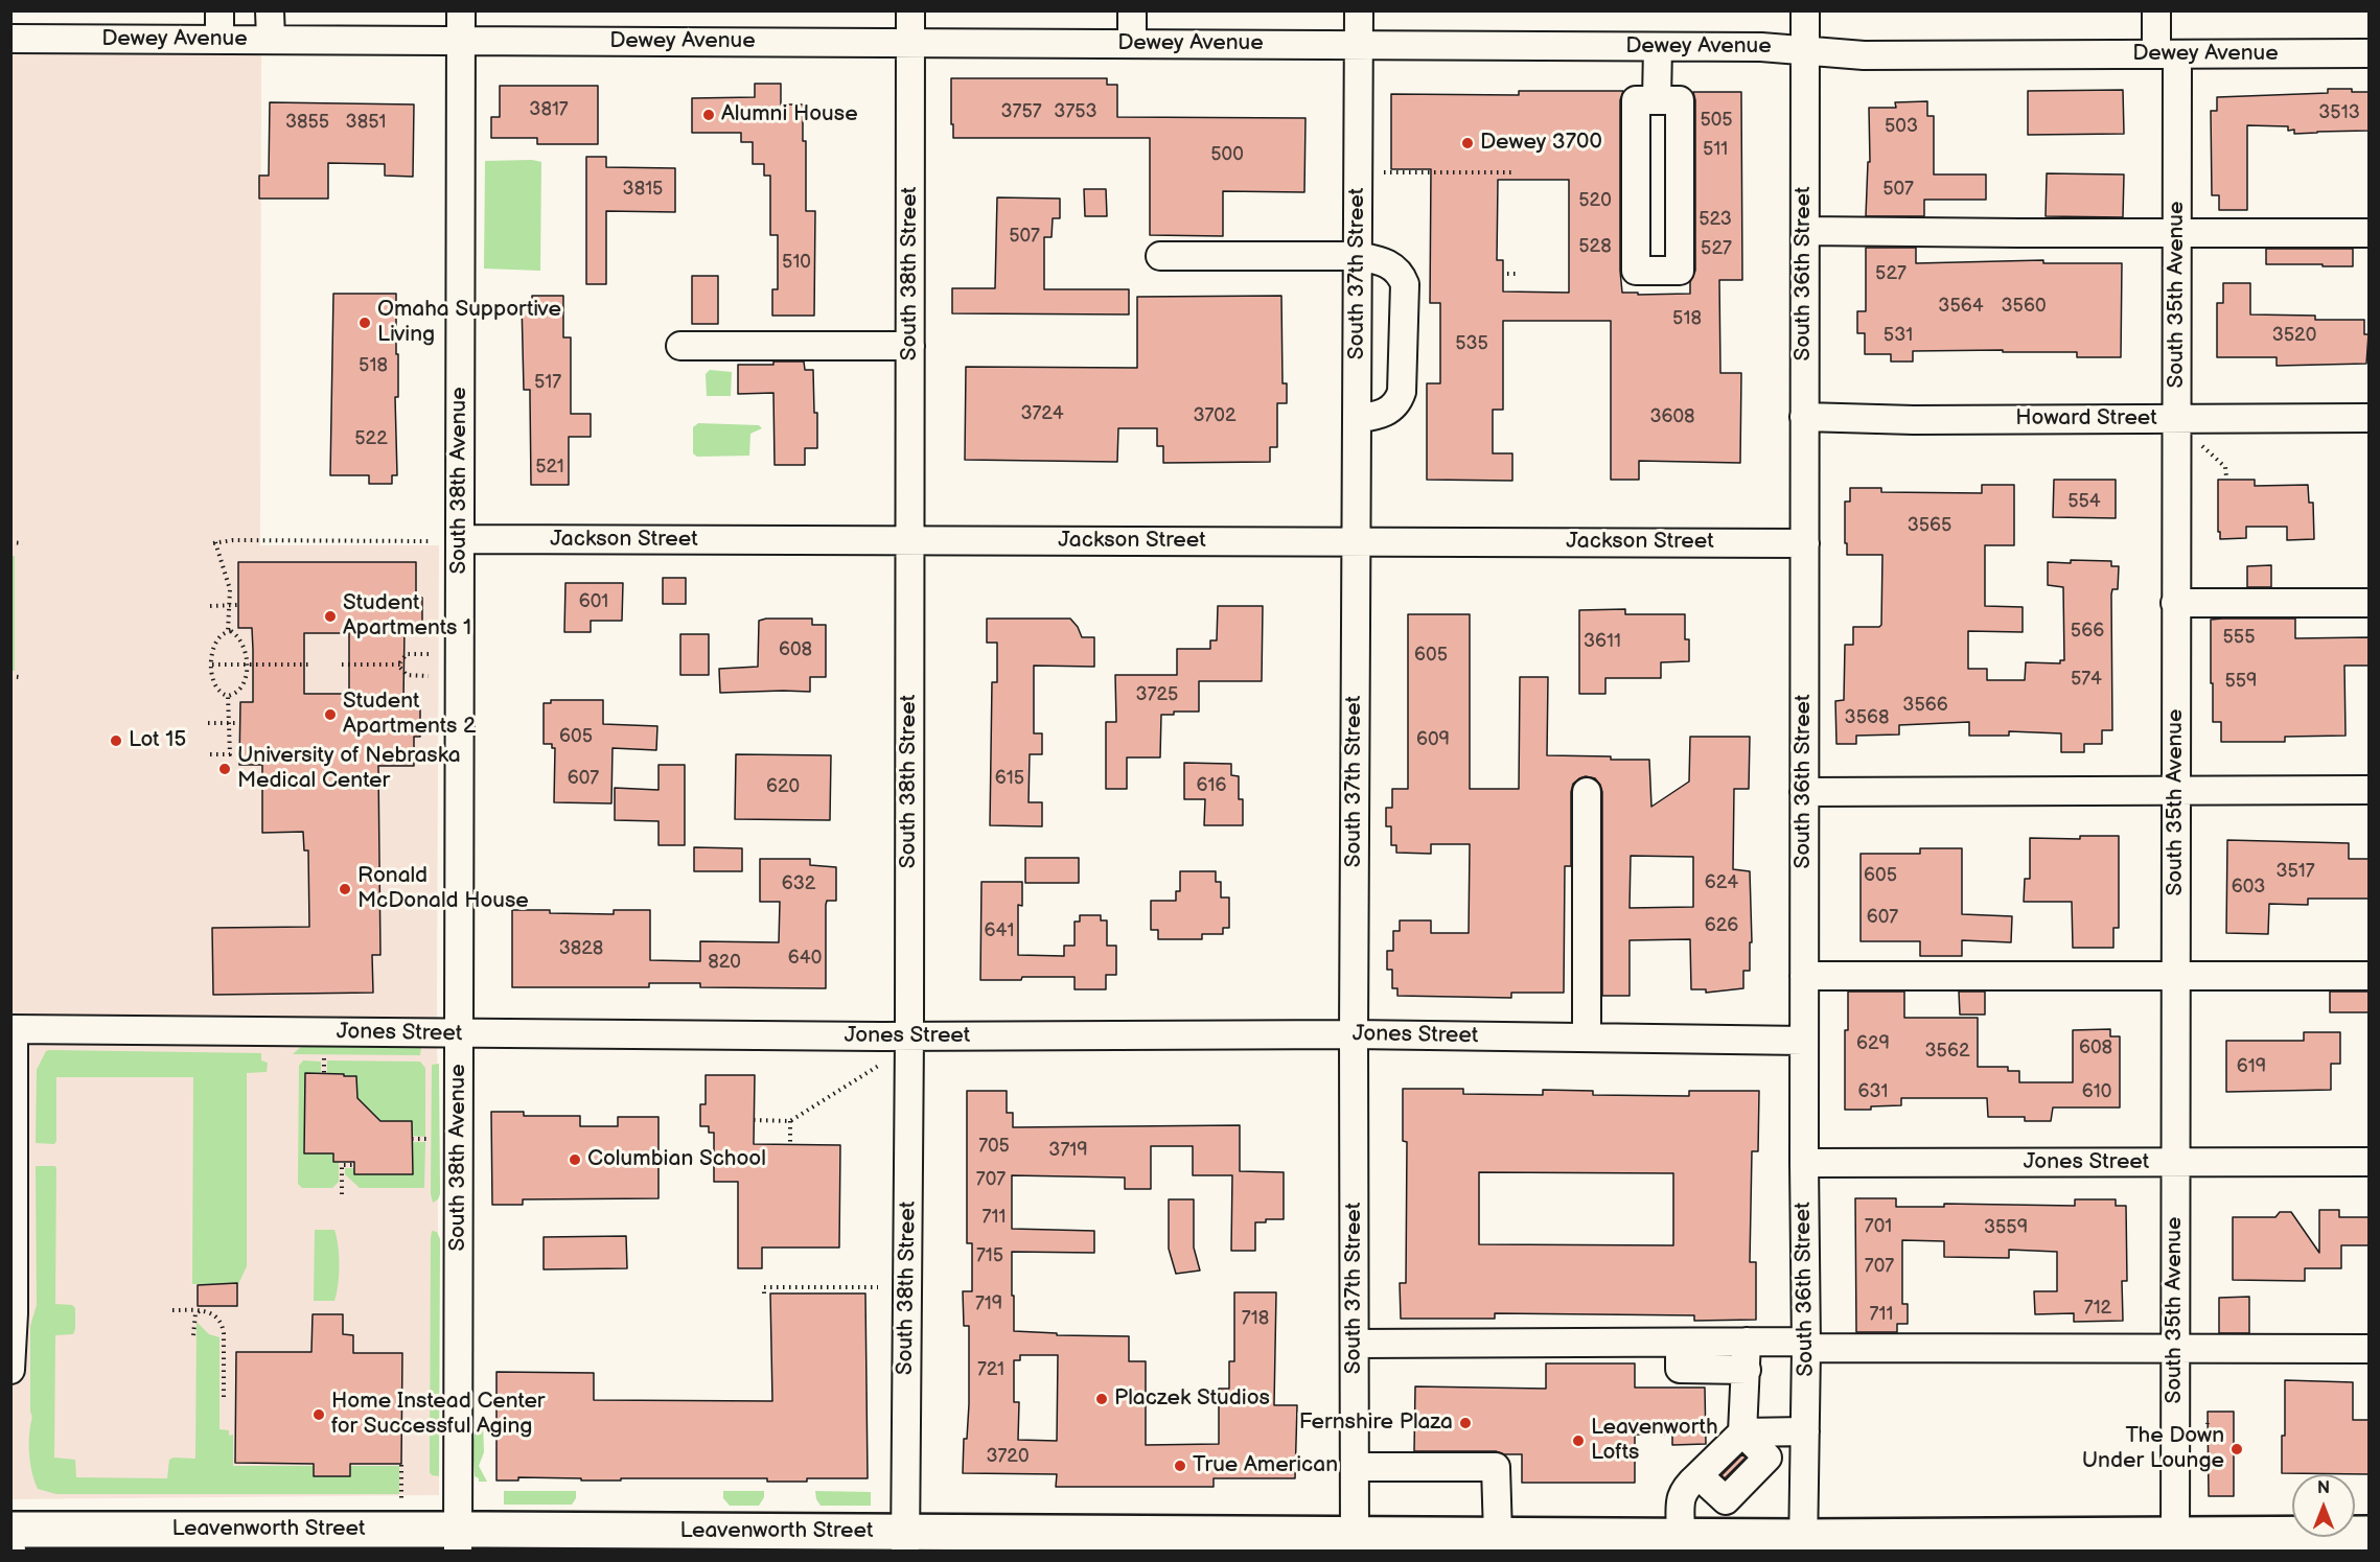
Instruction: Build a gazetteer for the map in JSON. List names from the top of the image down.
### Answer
{
  "streets": {
    "main road": ["Leavenworth Street"],
    "street": [
      "Dewey Avenue",
      "South 38th Street",
      "South 37th Street",
      "South 36th Street",
      "South 35th Avenue",
      "Howard Street",
      "South 38th Avenue",
      "Jackson Street",
      "Jones Street"
    ]
  },
  "crossings": [
    ["Dewey Avenue", "South 38th Street"],
    ["Dewey Avenue", "South 37th Street"],
    ["Dewey Avenue", "South 36th Street"],
    ["Dewey Avenue", "South 35th Avenue"],
    ["Dewey Avenue", "South 38th Avenue"],
    ["South 38th Street", "Jackson Street"],
    ["South 38th Street", "Jones Street"],
    ["South 38th Street", "Leavenworth Street"],
    ["South 37th Street", "Jackson Street"],
    ["South 37th Street", "Jones Street"],
    ["South 37th Street", "Leavenworth Street"],
    ["South 36th Street", "Howard Street"],
    ["South 36th Street", "Jackson Street"],
    ["South 36th Street", "Jones Street"],
    ["South 36th Street", "Leavenworth Street"],
    ["South 35th Avenue", "Howard Street"],
    ["South 35th Avenue", "Jones Street"],
    ["South 35th Avenue", "Leavenworth Street"],
    ["South 38th Avenue", "Jackson Street"],
    ["South 38th Avenue", "Jones Street"],
    ["South 38th Avenue", "Leavenworth Street"]
  ],
  "places": [
    "Alumni House",
    "Dewey 3700",
    "Omaha Supportive Living",
    "Student Apartments 1",
    "Student Apartments 2",
    "Lot 15",
    "University of Nebraska Medical Center",
    "Ronald McDonald House",
    "Columbian School",
    "Placzek Studios",
    "Home Instead Center for Successful Aging",
    "Fernshire Plaza",
    "Leavenworth Lofts",
    "The Down Under Lounge",
    "True American"
  ],
  "house_numbers": [
    "3817",
    "3757",
    "3753",
    "3513",
    "505",
    "3855",
    "3851",
    "503",
    "511",
    "500",
    "3815",
    "507",
    "520",
    "523",
    "507",
    "528",
    "527",
    "510",
    "527",
    "3564",
    "3560",
    "518",
    "531",
    "3520",
    "535",
    "518",
    "517",
    "3724",
    "3702",
    "3608",
    "522",
    "521",
    "554",
    "3565",
    "601",
    "566",
    "555",
    "3611",
    "608",
    "605",
    "574",
    "559",
    "3725",
    "3566",
    "3568",
    "605",
    "609",
    "607",
    "615",
    "616",
    "620",
    "3517",
    "605",
    "624",
    "632",
    "603",
    "607",
    "626",
    "641",
    "3828",
    "640",
    "820",
    "629",
    "608",
    "3562",
    "619",
    "631",
    "610",
    "705",
    "3719",
    "707",
    "711",
    "701",
    "3559",
    "715",
    "707",
    "719",
    "712",
    "711",
    "718",
    "721",
    "3720"
  ],
  "north": "top"
}
